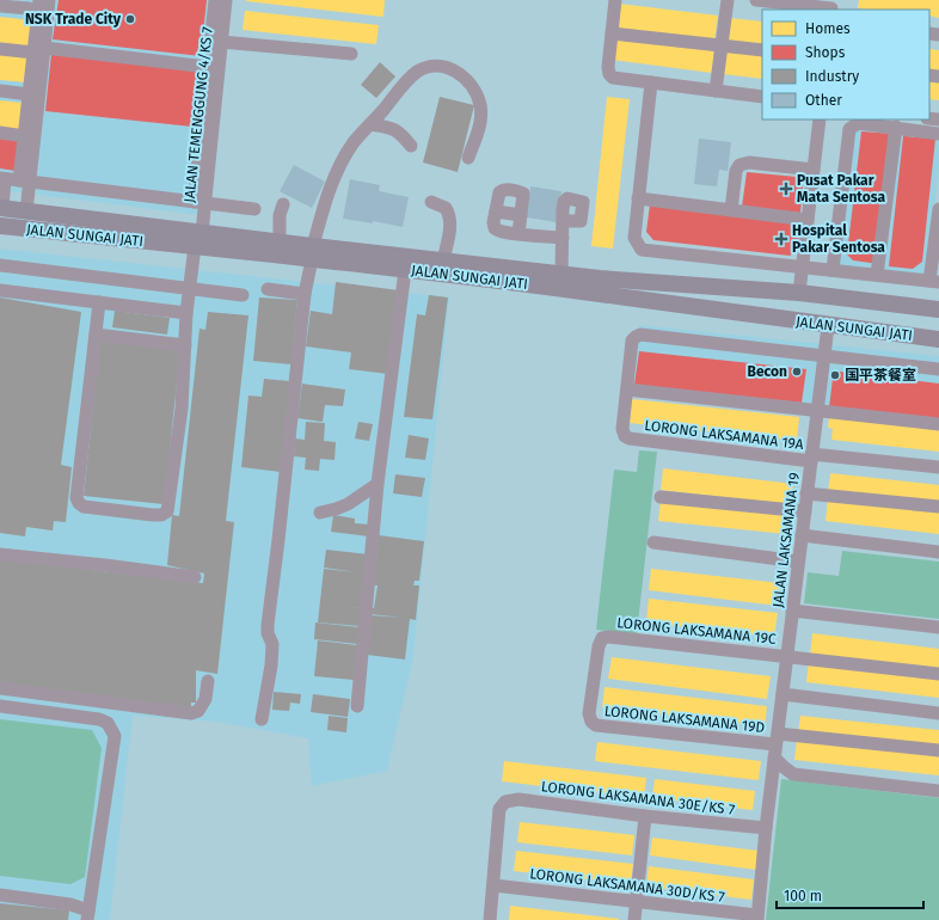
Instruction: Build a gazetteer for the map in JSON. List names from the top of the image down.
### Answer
{
  "streets": {
    "main road": ["JALAN SUNGAI JATI"],
    "street": [
      "JALAN TEMENGGUNG 4/KS 7",
      "LORONG LAKSAMANA 19A",
      "JALAN LAKSAMANA 19",
      "LORONG LAKSAMANA 19C",
      "LORONG LAKSAMANA 19D",
      "LORONG LAKSAMANA 30E/KS 7",
      "LORONG LAKSAMANA 30D/KS 7"
    ]
  },
  "crossings": [
    ["JALAN TEMENGGUNG 4/KS 7", "JALAN SUNGAI JATI"],
    ["JALAN SUNGAI JATI", "JALAN LAKSAMANA 19"],
    ["LORONG LAKSAMANA 19A", "JALAN LAKSAMANA 19"],
    ["JALAN LAKSAMANA 19", "LORONG LAKSAMANA 19C"],
    ["JALAN LAKSAMANA 19", "LORONG LAKSAMANA 19D"],
    ["JALAN LAKSAMANA 19", "LORONG LAKSAMANA 30E/KS 7"],
    ["JALAN LAKSAMANA 19", "LORONG LAKSAMANA 30D/KS 7"],
    ["LORONG LAKSAMANA 19C", "LORONG LAKSAMANA 19D"],
    ["LORONG LAKSAMANA 30E/KS 7", "LORONG LAKSAMANA 30D/KS 7"]
  ],
  "places": {
    "other": ["NSK Trade City", "Becon", "国平茶餐室"],
    "health": ["Pusat Pakar Mata Sentosa", "Hospital Pakar Sentosa"]
  },
  "legend": [
    "Homes",
    "Shops",
    "Industry",
    "Other"
  ],
  "scale_bar": "100 m"
}
